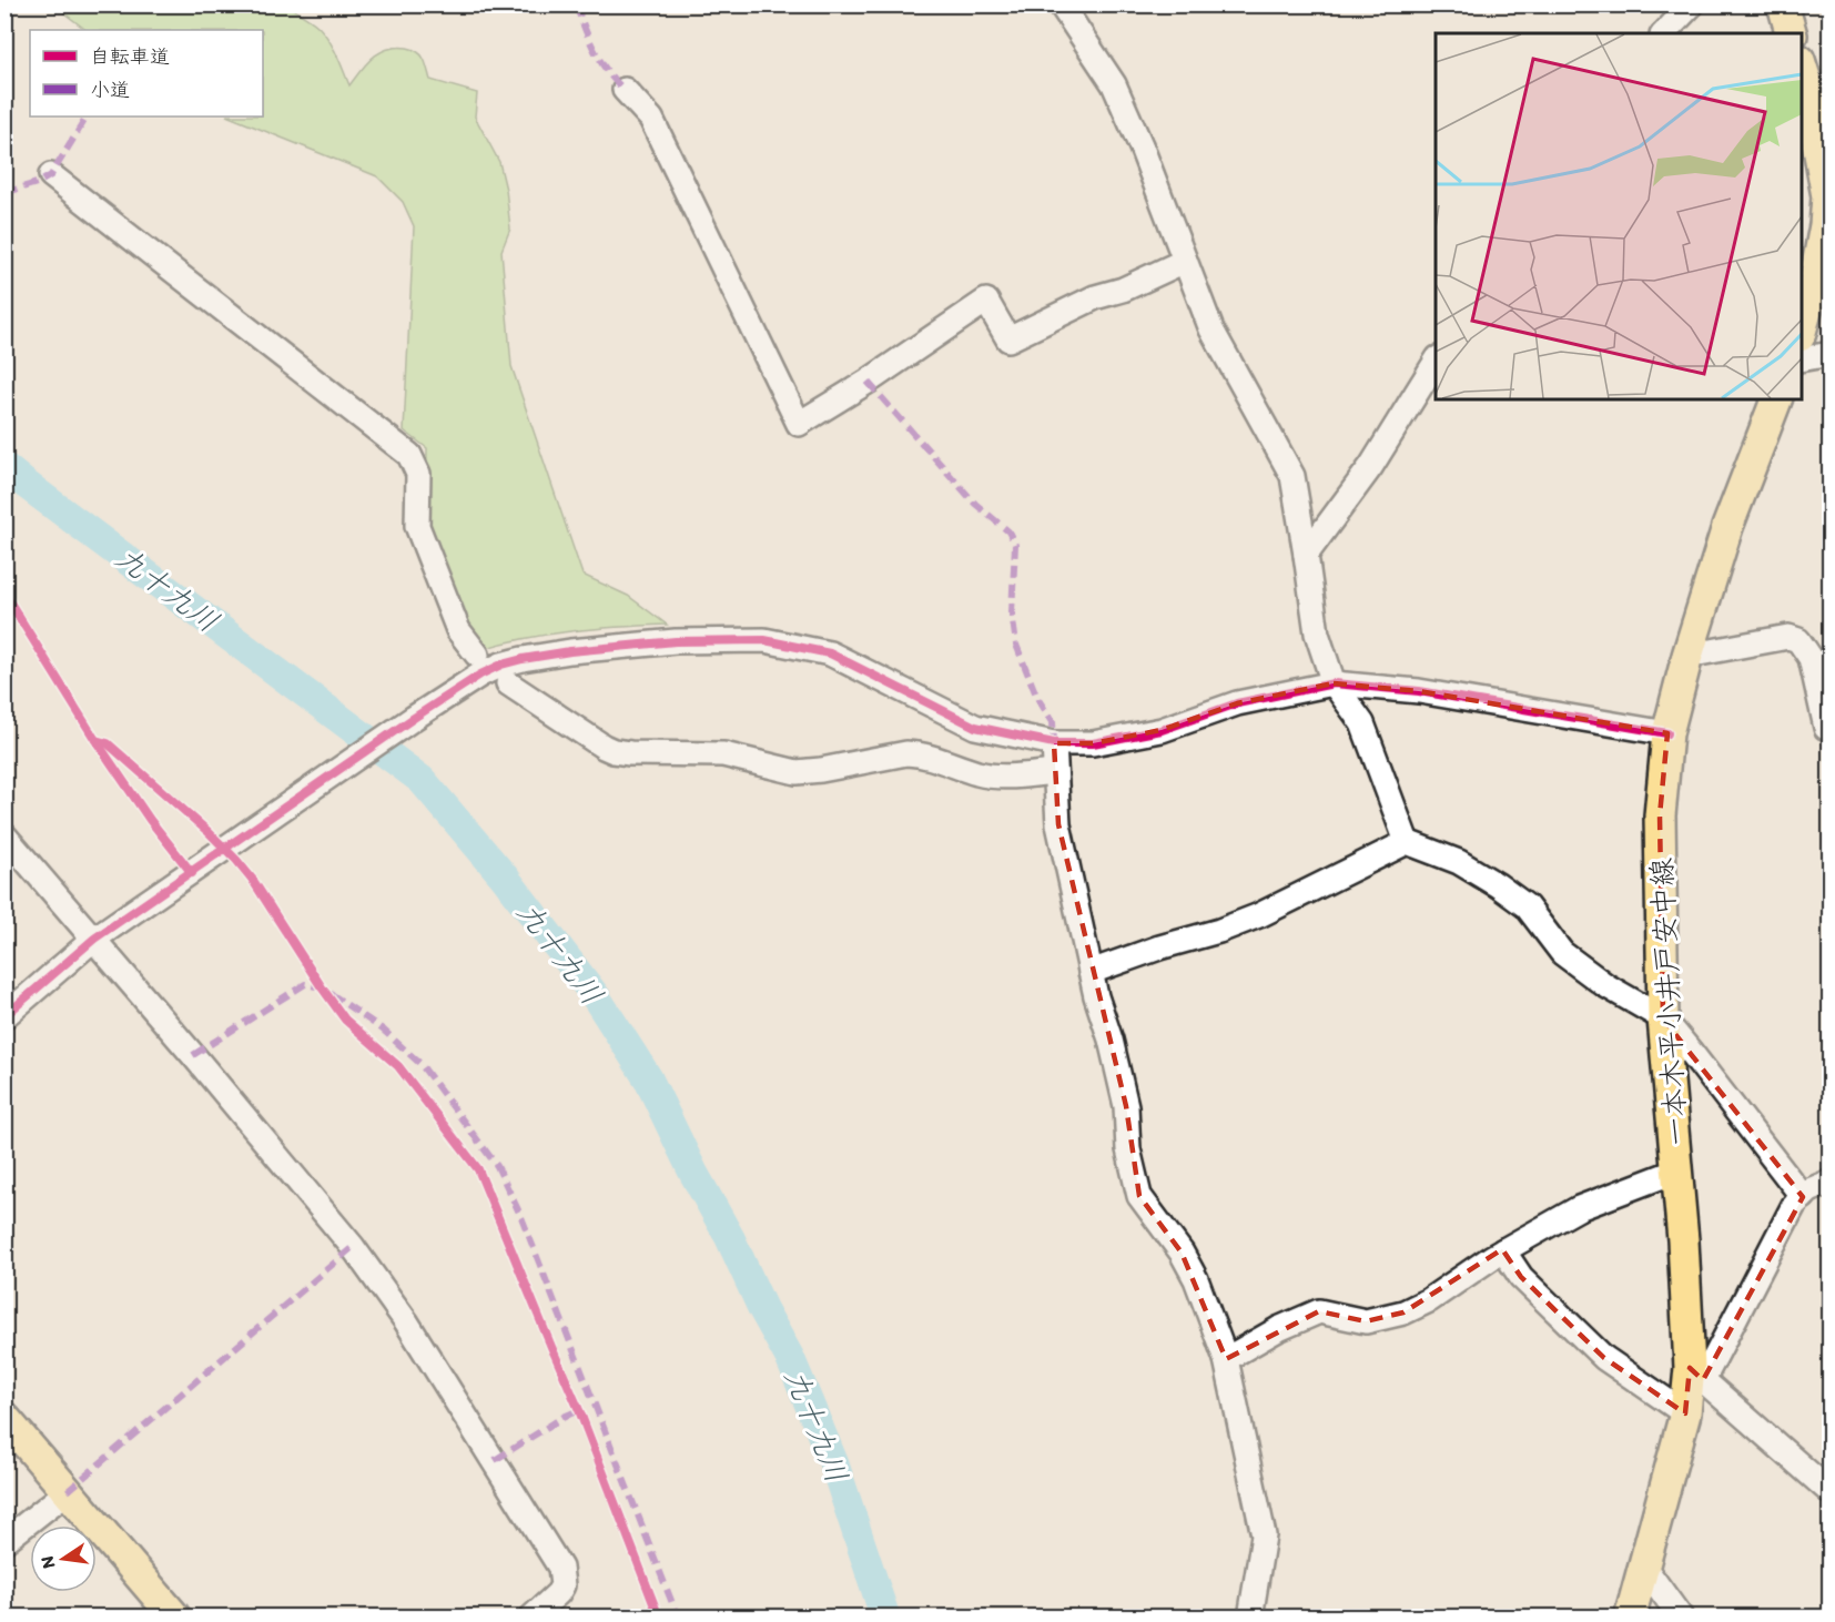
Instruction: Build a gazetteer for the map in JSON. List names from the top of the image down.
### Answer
{
  "streets": {
    "main road": ["一本木平小井戸安中線"]
  },
  "water": ["九十九川"],
  "legend": ["自転車道", "小道"],
  "north": "left"
}
